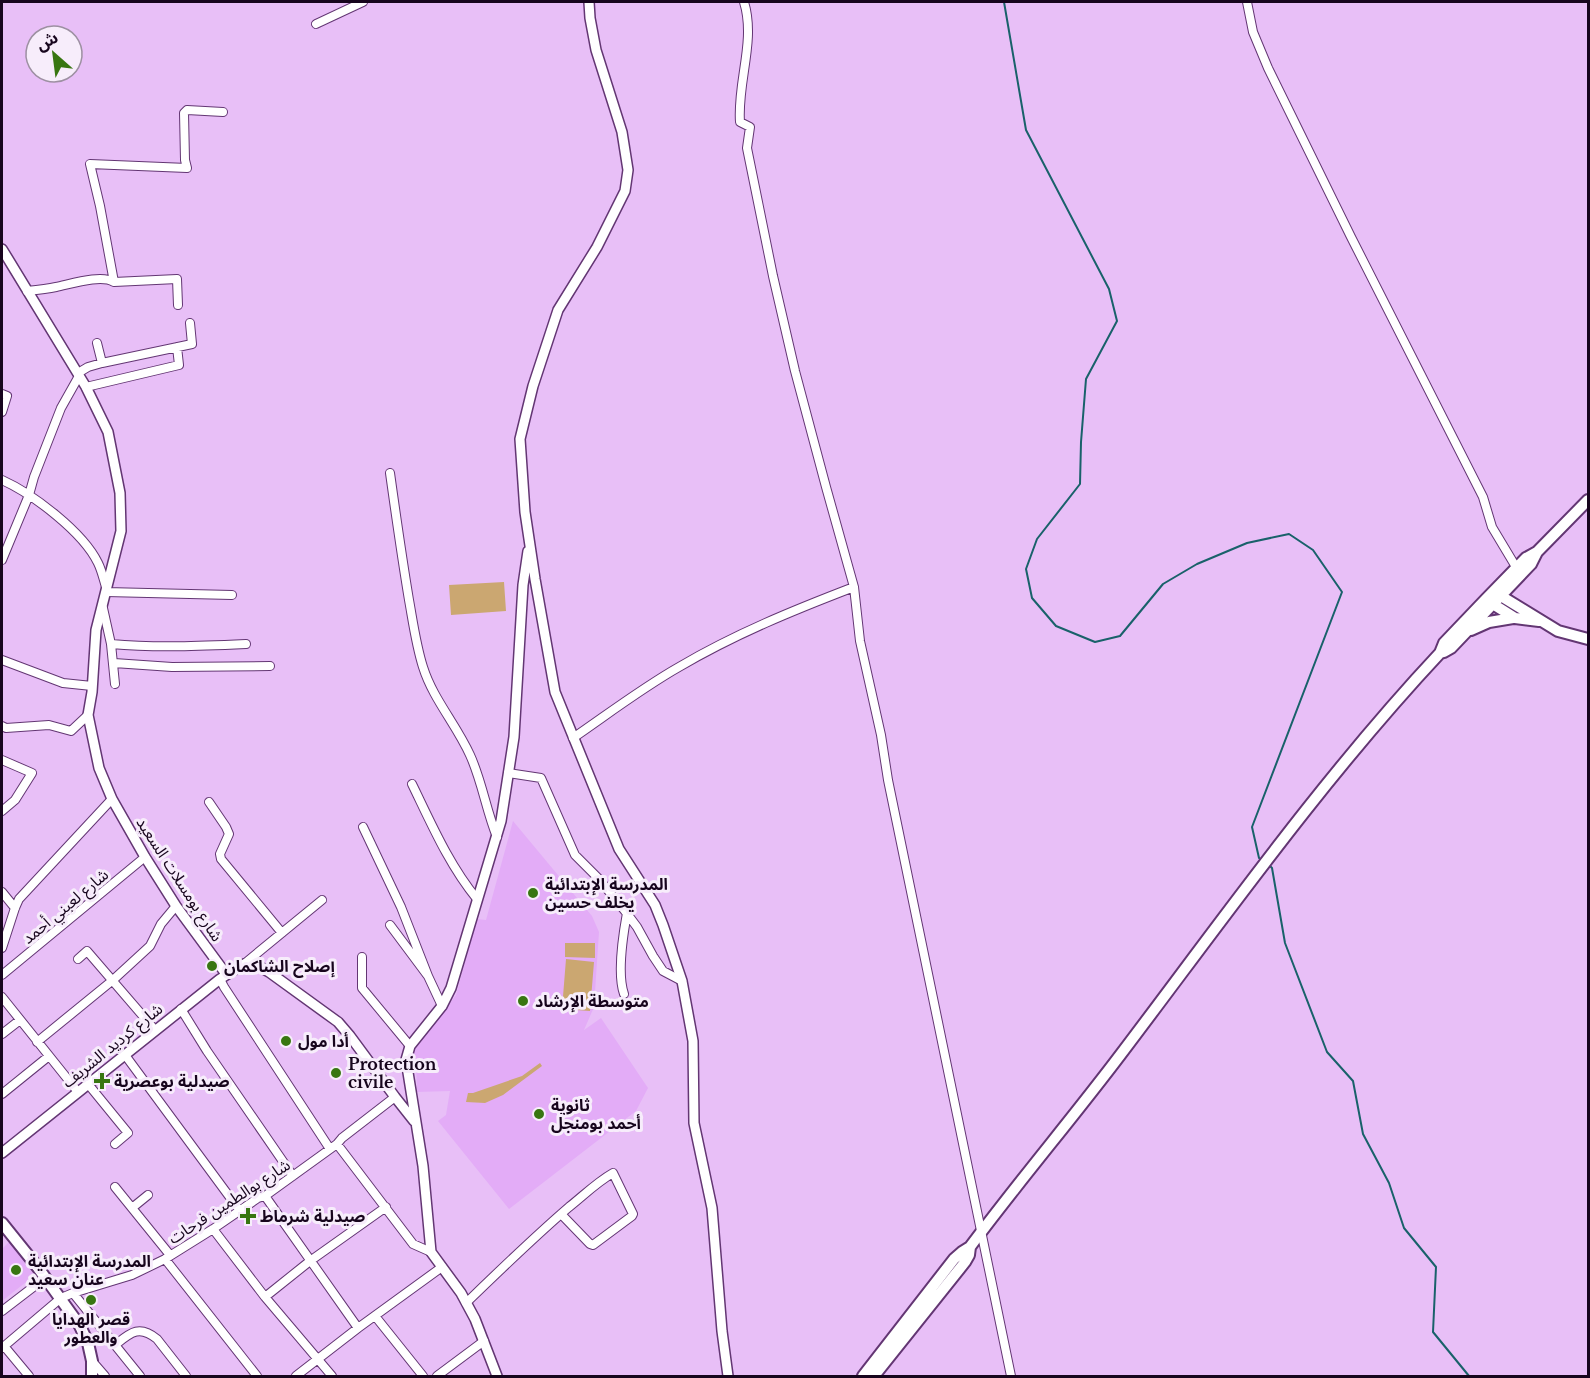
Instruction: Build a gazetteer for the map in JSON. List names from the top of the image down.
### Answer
{
  "streets": {
    "street": [
      "شارع بومسلات السعيد",
      "شارع لعبني أحمد",
      "شارع كرديد الشريف",
      "شارع بوالطمين فرحات"
    ]
  },
  "crossings": [
    ["شارع بومسلات السعيد", "شارع لعبني أحمد"],
    ["شارع بومسلات السعيد", "شارع كرديد الشريف"]
  ],
  "places": {
    "other": [
      "المدرسة الإبتدائية يخلف حسين",
      "إصلاح الشاكمان",
      "متوسطة الإرشاد",
      "أدا مول",
      "Protection civile",
      "ثانوية أحمد بومنجل",
      "المدرسة الإبتدائية عنان سعيد",
      "قصر الهدايا والعطور"
    ],
    "health": ["صيدلية بوعصرية", "صيدلية شرماط"]
  },
  "north": "top left"
}
